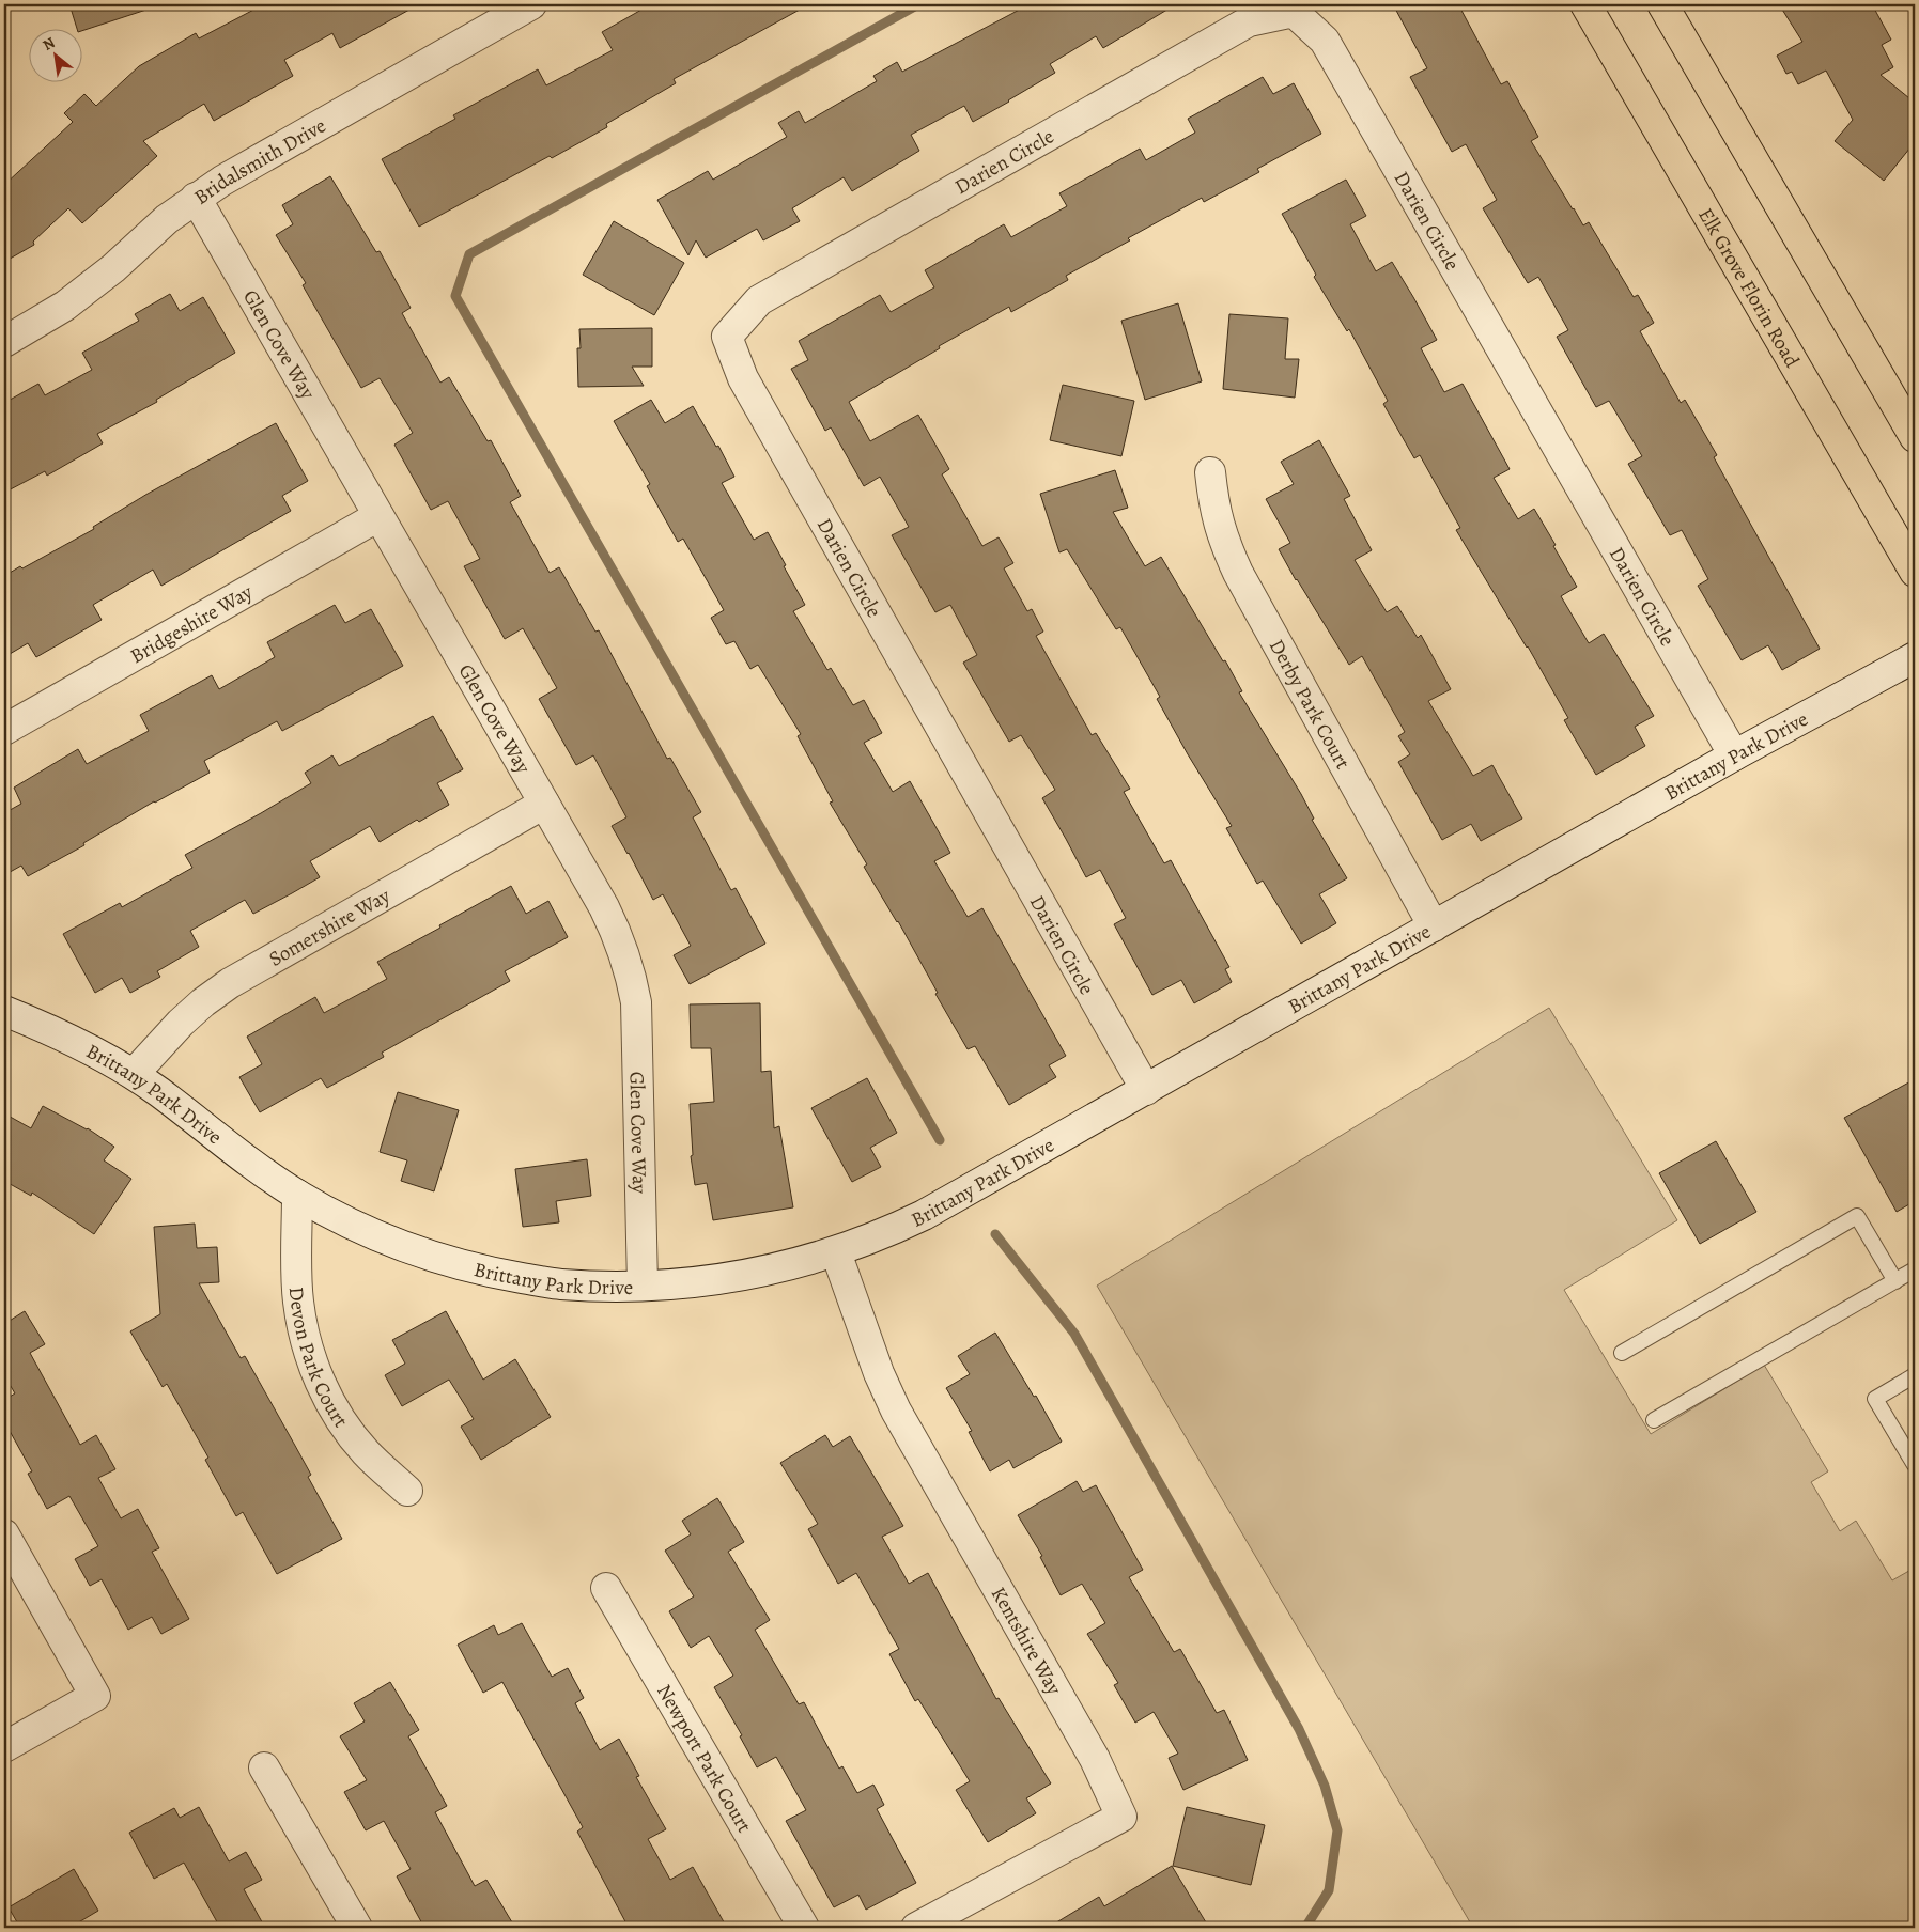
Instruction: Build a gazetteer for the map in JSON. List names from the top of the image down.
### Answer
{
  "streets": {
    "main road": ["Elk Grove Florin Road"],
    "street": [
      "Darien Circle",
      "Bridalsmith Drive",
      "Glen Cove Way",
      "Bridgeshire Way",
      "Derby Park Court",
      "Brittany Park Drive",
      "Somershire Way",
      "Devon Park Court",
      "Kentshire Way",
      "Newport Park Court"
    ]
  },
  "crossings": [
    ["Darien Circle", "Brittany Park Drive"],
    ["Bridalsmith Drive", "Glen Cove Way"],
    ["Glen Cove Way", "Bridgeshire Way"],
    ["Glen Cove Way", "Brittany Park Drive"],
    ["Glen Cove Way", "Somershire Way"],
    ["Derby Park Court", "Brittany Park Drive"],
    ["Brittany Park Drive", "Somershire Way"],
    ["Brittany Park Drive", "Devon Park Court"],
    ["Brittany Park Drive", "Kentshire Way"]
  ],
  "north": "top left"
}
